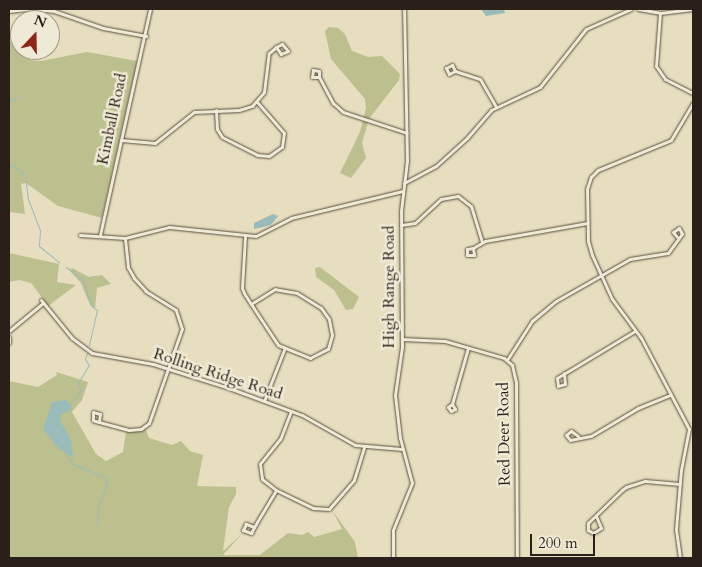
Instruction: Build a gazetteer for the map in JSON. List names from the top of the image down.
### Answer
{
  "streets": {
    "street": [
      "Kimball Road",
      "High Range Road",
      "Rolling Ridge Road",
      "Red Deer Road"
    ]
  },
  "crossings": [
    ["High Range Road", "Rolling Ridge Road"],
    ["High Range Road", "Red Deer Road"]
  ],
  "scale_bar": "200 m",
  "north": "top"
}
